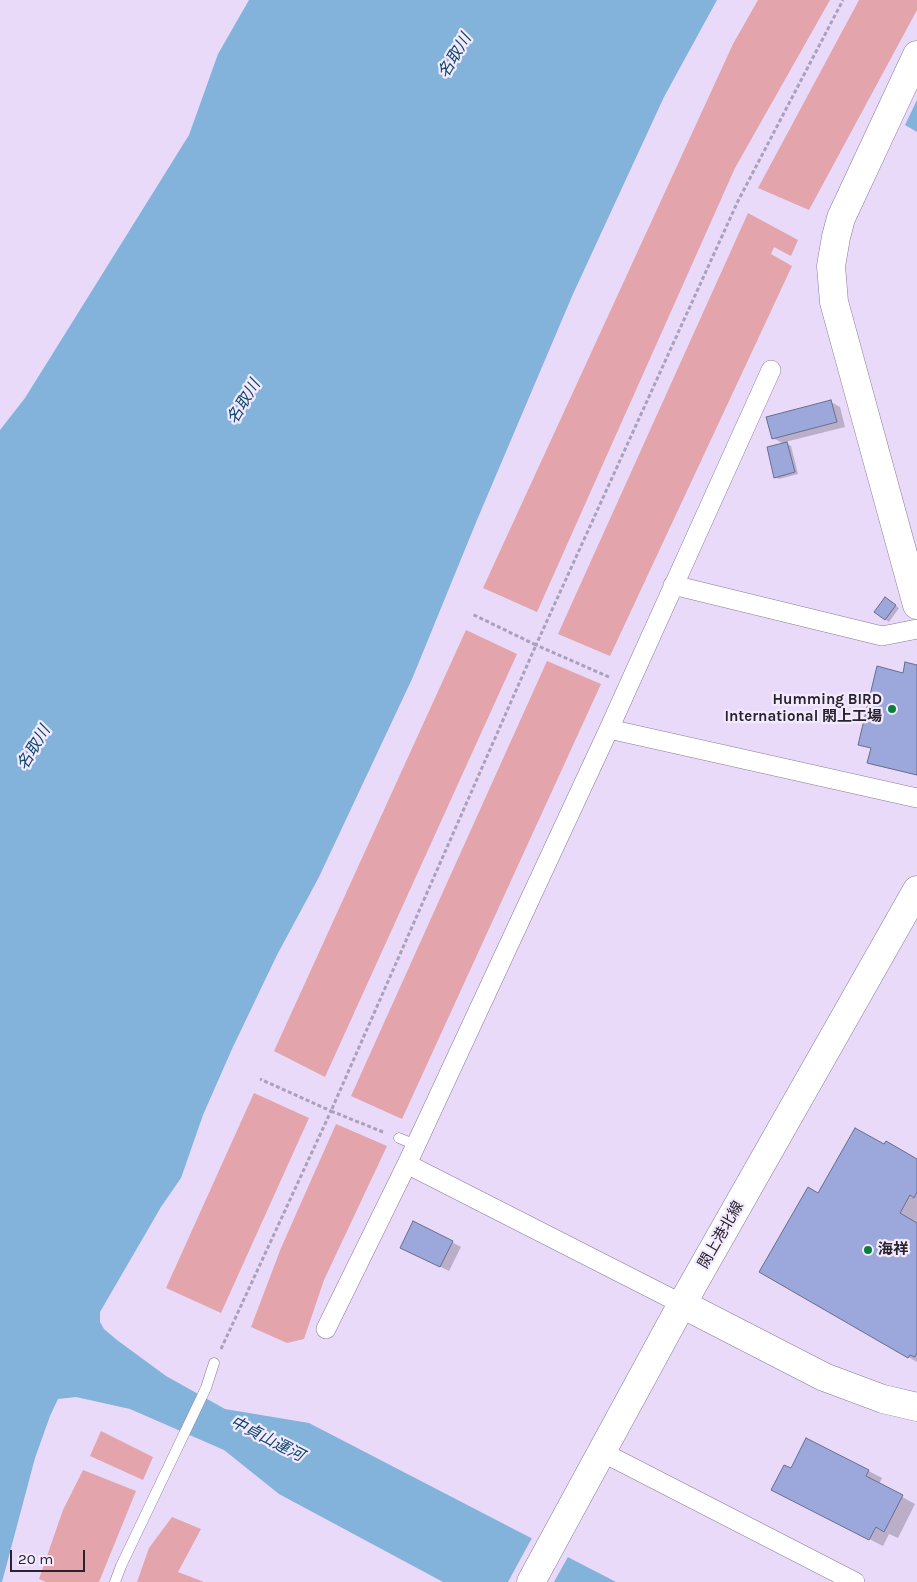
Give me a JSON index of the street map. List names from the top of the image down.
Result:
{
  "streets": {
    "street": ["閖上港北線"]
  },
  "water": ["名取川", "中貞山運河"],
  "places": ["Humming BIRD International 閖上工場", "海祥"],
  "scale_bar": "20 m"
}
